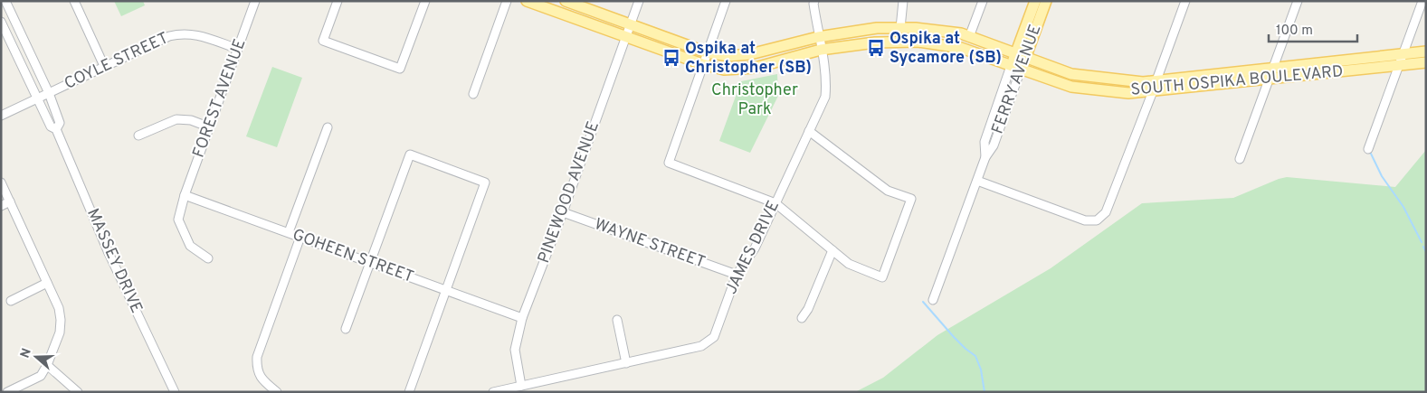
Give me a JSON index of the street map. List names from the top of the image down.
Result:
{
  "streets": {
    "main road": ["FERRY AVENUE", "SOUTH OSPIKA BOULEVARD"],
    "street": [
      "COYLE STREET",
      "FOREST AVENUE",
      "PINEWOOD AVENUE",
      "WAYNE STREET",
      "JAMES DRIVE",
      "GOHEEN STREET",
      "MASSEY DRIVE"
    ]
  },
  "crossings": [
    ["COYLE STREET", "FOREST AVENUE"],
    ["COYLE STREET", "MASSEY DRIVE"],
    ["FERRY AVENUE", "SOUTH OSPIKA BOULEVARD"],
    ["SOUTH OSPIKA BOULEVARD", "PINEWOOD AVENUE"],
    ["SOUTH OSPIKA BOULEVARD", "JAMES DRIVE"],
    ["FOREST AVENUE", "GOHEEN STREET"],
    ["PINEWOOD AVENUE", "WAYNE STREET"],
    ["PINEWOOD AVENUE", "JAMES DRIVE"],
    ["PINEWOOD AVENUE", "GOHEEN STREET"],
    ["WAYNE STREET", "JAMES DRIVE"]
  ],
  "parks": ["Christopher Park"],
  "places": {
    "bus stop": ["Ospika at Sycamore (SB)", "Ospika at Christopher (SB)"]
  },
  "scale_bar": "100 m",
  "north": "left"
}
